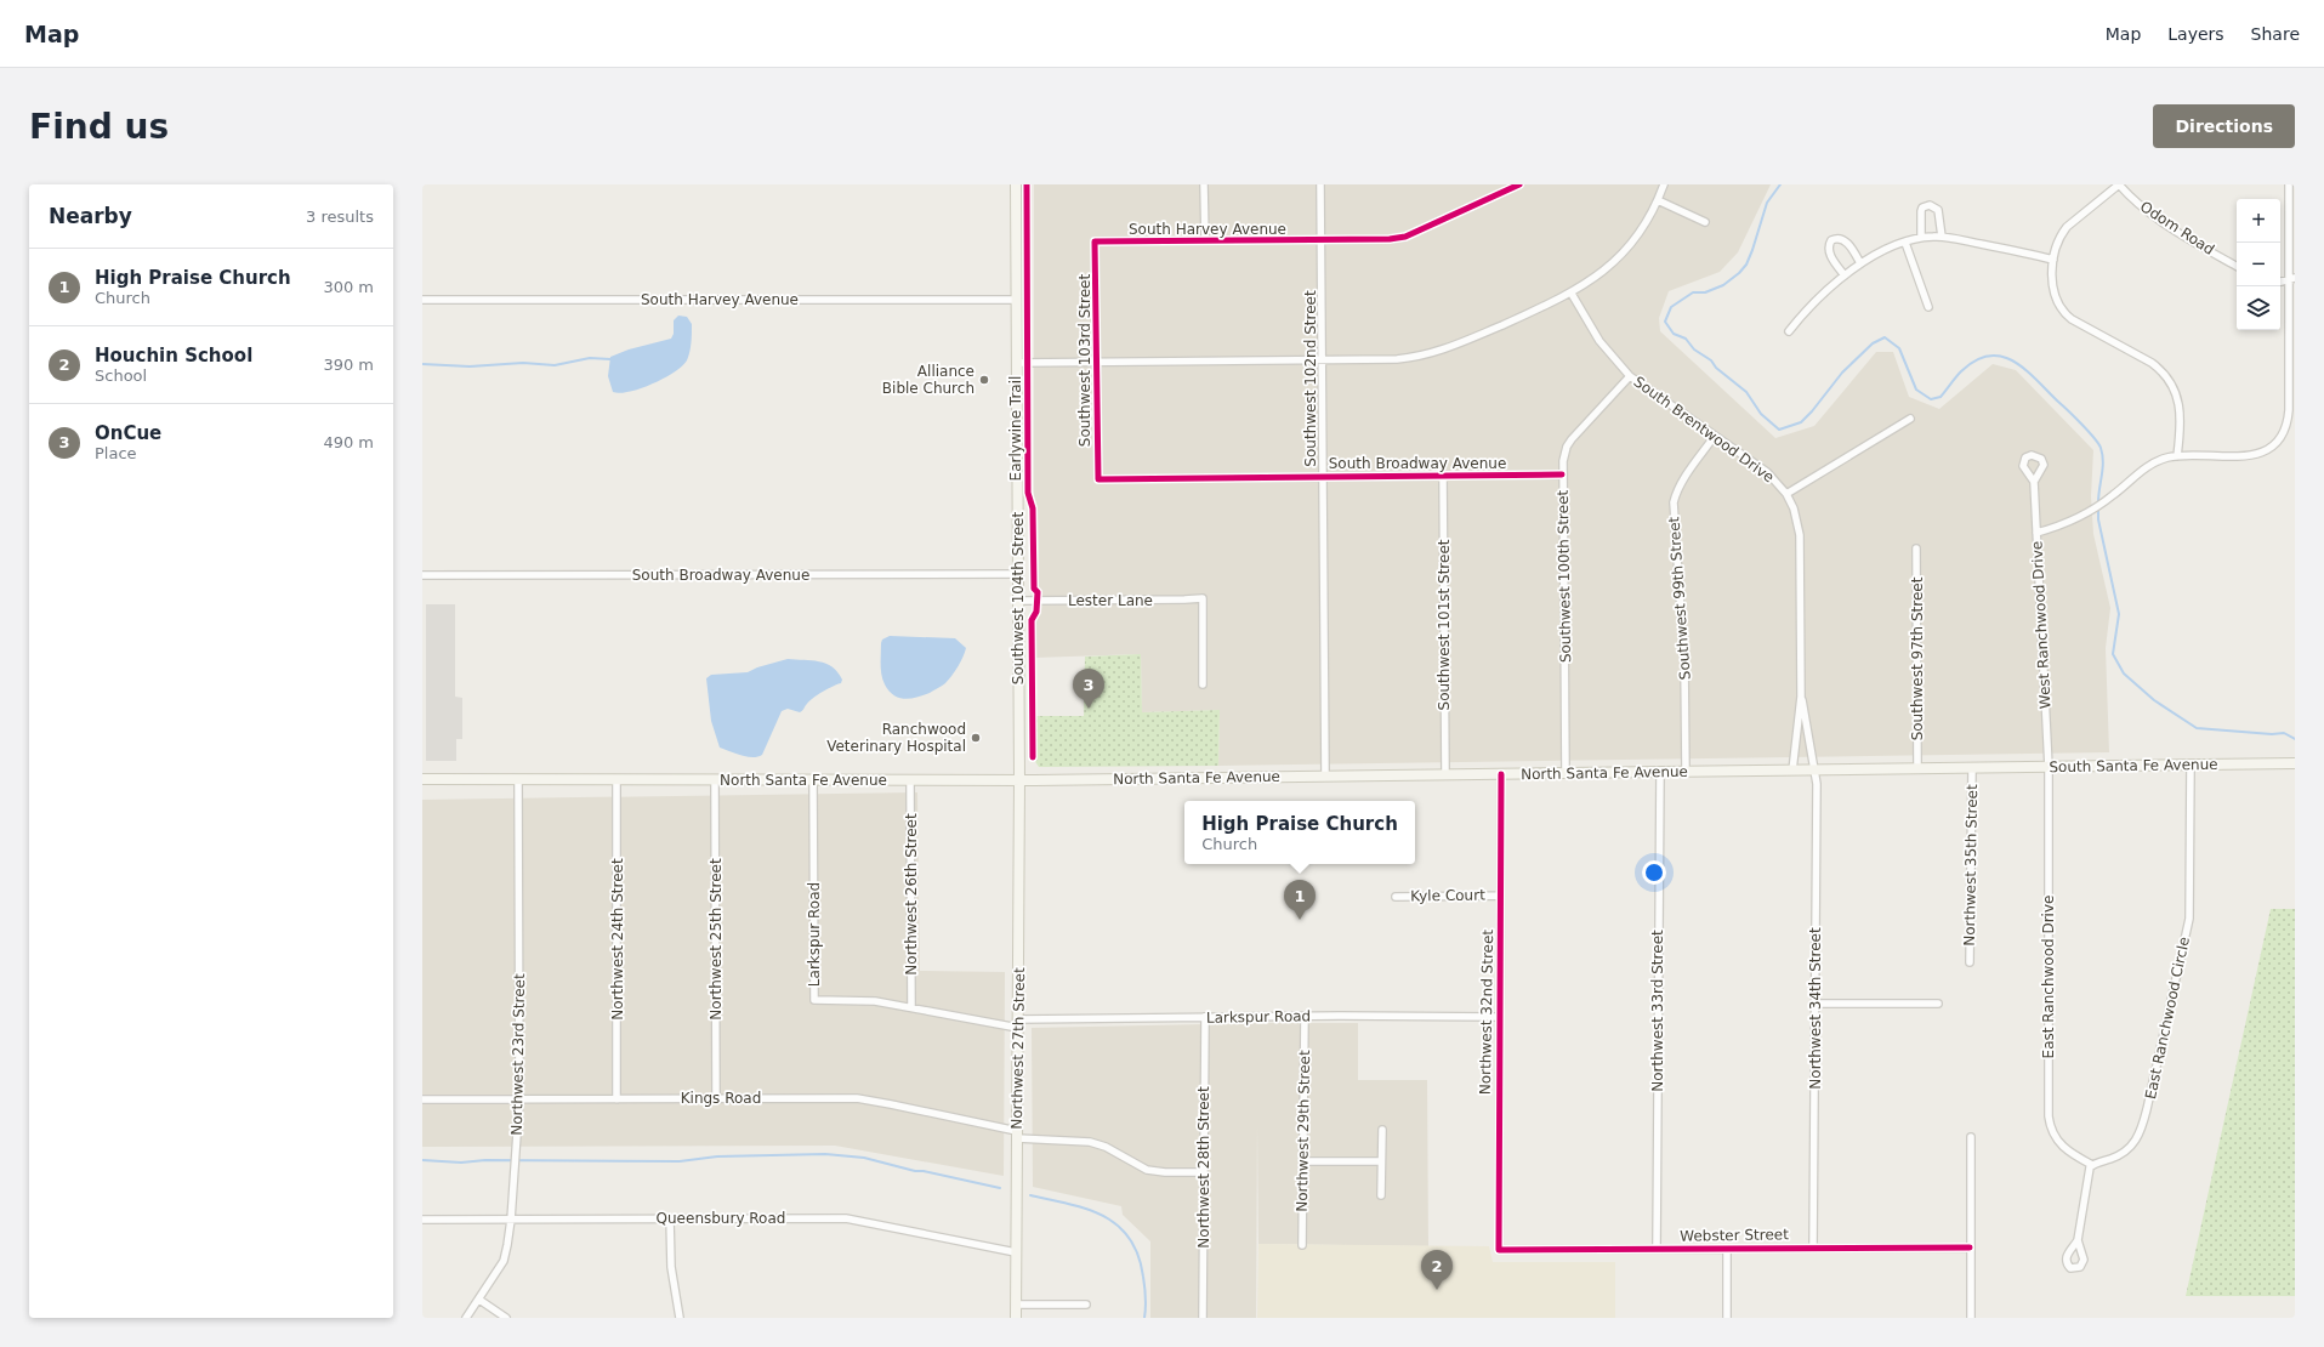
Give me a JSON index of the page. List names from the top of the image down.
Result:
{
  "streets": {
    "main road": [
      "Southwest 104th Street",
      "South Santa Fe Avenue",
      "North Santa Fe Avenue",
      "Northwest 27th Street"
    ],
    "street": [
      "Odom Road",
      "South Harvey Avenue",
      "Southwest 103rd Street",
      "Southwest 102nd Street",
      "South Brentwood Drive",
      "South Broadway Avenue",
      "Southwest 100th Street",
      "Southwest 99th Street",
      "Lester Lane",
      "Southwest 101st Street",
      "West Ranchwood Drive",
      "Southwest 97th Street",
      "Northwest 35th Street",
      "Northwest 26th Street",
      "Kyle Court",
      "Larkspur Road",
      "Northwest 24th Street",
      "Northwest 25th Street",
      "East Ranchwood Drive",
      "Northwest 34th Street",
      "Northwest 33rd Street",
      "Northwest 32nd Street",
      "East Ranchwood Circle",
      "Northwest 23rd Street",
      "Kings Road",
      "Northwest 29th Street",
      "Northwest 28th Street",
      "Queensbury Road",
      "Webster Street"
    ],
    "cycle path": ["Earlywine Trail"]
  },
  "crossings": [
    ["South Harvey Avenue", "Southwest 103rd Street"],
    ["South Harvey Avenue", "Southwest 102nd Street"],
    ["South Harvey Avenue", "Southwest 104th Street"],
    ["Southwest 103rd Street", "South Broadway Avenue"],
    ["Southwest 102nd Street", "South Broadway Avenue"],
    ["Southwest 102nd Street", "North Santa Fe Avenue"],
    ["South Brentwood Drive", "Southwest 100th Street"],
    ["South Brentwood Drive", "Southwest 99th Street"],
    ["South Brentwood Drive", "Northwest 34th Street"],
    ["South Broadway Avenue", "Southwest 100th Street"],
    ["South Broadway Avenue", "Southwest 104th Street"],
    ["South Broadway Avenue", "Southwest 101st Street"],
    ["Southwest 100th Street", "North Santa Fe Avenue"],
    ["Southwest 104th Street", "Lester Lane"],
    ["Southwest 104th Street", "North Santa Fe Avenue"],
    ["Southwest 104th Street", "Northwest 27th Street"],
    ["Southwest 99th Street", "North Santa Fe Avenue"],
    ["Southwest 101st Street", "North Santa Fe Avenue"],
    ["West Ranchwood Drive", "South Santa Fe Avenue"],
    ["West Ranchwood Drive", "East Ranchwood Drive"],
    ["Southwest 97th Street", "North Santa Fe Avenue"],
    ["South Santa Fe Avenue", "North Santa Fe Avenue"],
    ["South Santa Fe Avenue", "Northwest 35th Street"],
    ["South Santa Fe Avenue", "East Ranchwood Drive"],
    ["South Santa Fe Avenue", "East Ranchwood Circle"],
    ["North Santa Fe Avenue", "Northwest 35th Street"],
    ["North Santa Fe Avenue", "Northwest 26th Street"],
    ["North Santa Fe Avenue", "Larkspur Road"],
    ["North Santa Fe Avenue", "Northwest 24th Street"],
    ["North Santa Fe Avenue", "Northwest 25th Street"],
    ["North Santa Fe Avenue", "Northwest 34th Street"],
    ["North Santa Fe Avenue", "Northwest 33rd Street"],
    ["North Santa Fe Avenue", "Northwest 32nd Street"],
    ["North Santa Fe Avenue", "Northwest 27th Street"],
    ["North Santa Fe Avenue", "Northwest 23rd Street"],
    ["Northwest 26th Street", "Larkspur Road"],
    ["Kyle Court", "Northwest 32nd Street"],
    ["Larkspur Road", "Northwest 32nd Street"],
    ["Larkspur Road", "Northwest 27th Street"],
    ["Larkspur Road", "Northwest 29th Street"],
    ["Larkspur Road", "Northwest 28th Street"],
    ["Northwest 24th Street", "Kings Road"],
    ["Northwest 25th Street", "Kings Road"],
    ["East Ranchwood Drive", "East Ranchwood Circle"],
    ["Northwest 34th Street", "Webster Street"],
    ["Northwest 33rd Street", "Webster Street"],
    ["Northwest 32nd Street", "Webster Street"],
    ["Northwest 27th Street", "Kings Road"],
    ["Northwest 27th Street", "Queensbury Road"],
    ["Northwest 23rd Street", "Kings Road"],
    ["Northwest 23rd Street", "Queensbury Road"],
    ["Kings Road", "Northwest 28th Street"]
  ],
  "places": ["Alliance Bible Church", "Ranchwood Veterinary Hospital"],
  "page": {
    "header": "Map",
    "nav": ["Map", "Layers", "Share"],
    "buttons": "Directions",
    "title": "Find us",
    "heading": ["Nearby", "3 results"],
    "map_buttons": ["+", "−"],
    "list": [
      {
        "mark": "1",
        "name": "High Praise Church",
        "note": "Church",
        "value": "300 m"
      },
      {
        "mark": "2",
        "name": "Houchin School",
        "note": "School",
        "value": "390 m"
      },
      {
        "mark": "3",
        "name": "OnCue",
        "note": "Place",
        "value": "490 m"
      }
    ],
    "pins": ["3", "1", "2"],
    "popup": ["High Praise Church", "Church"]
  }
}
